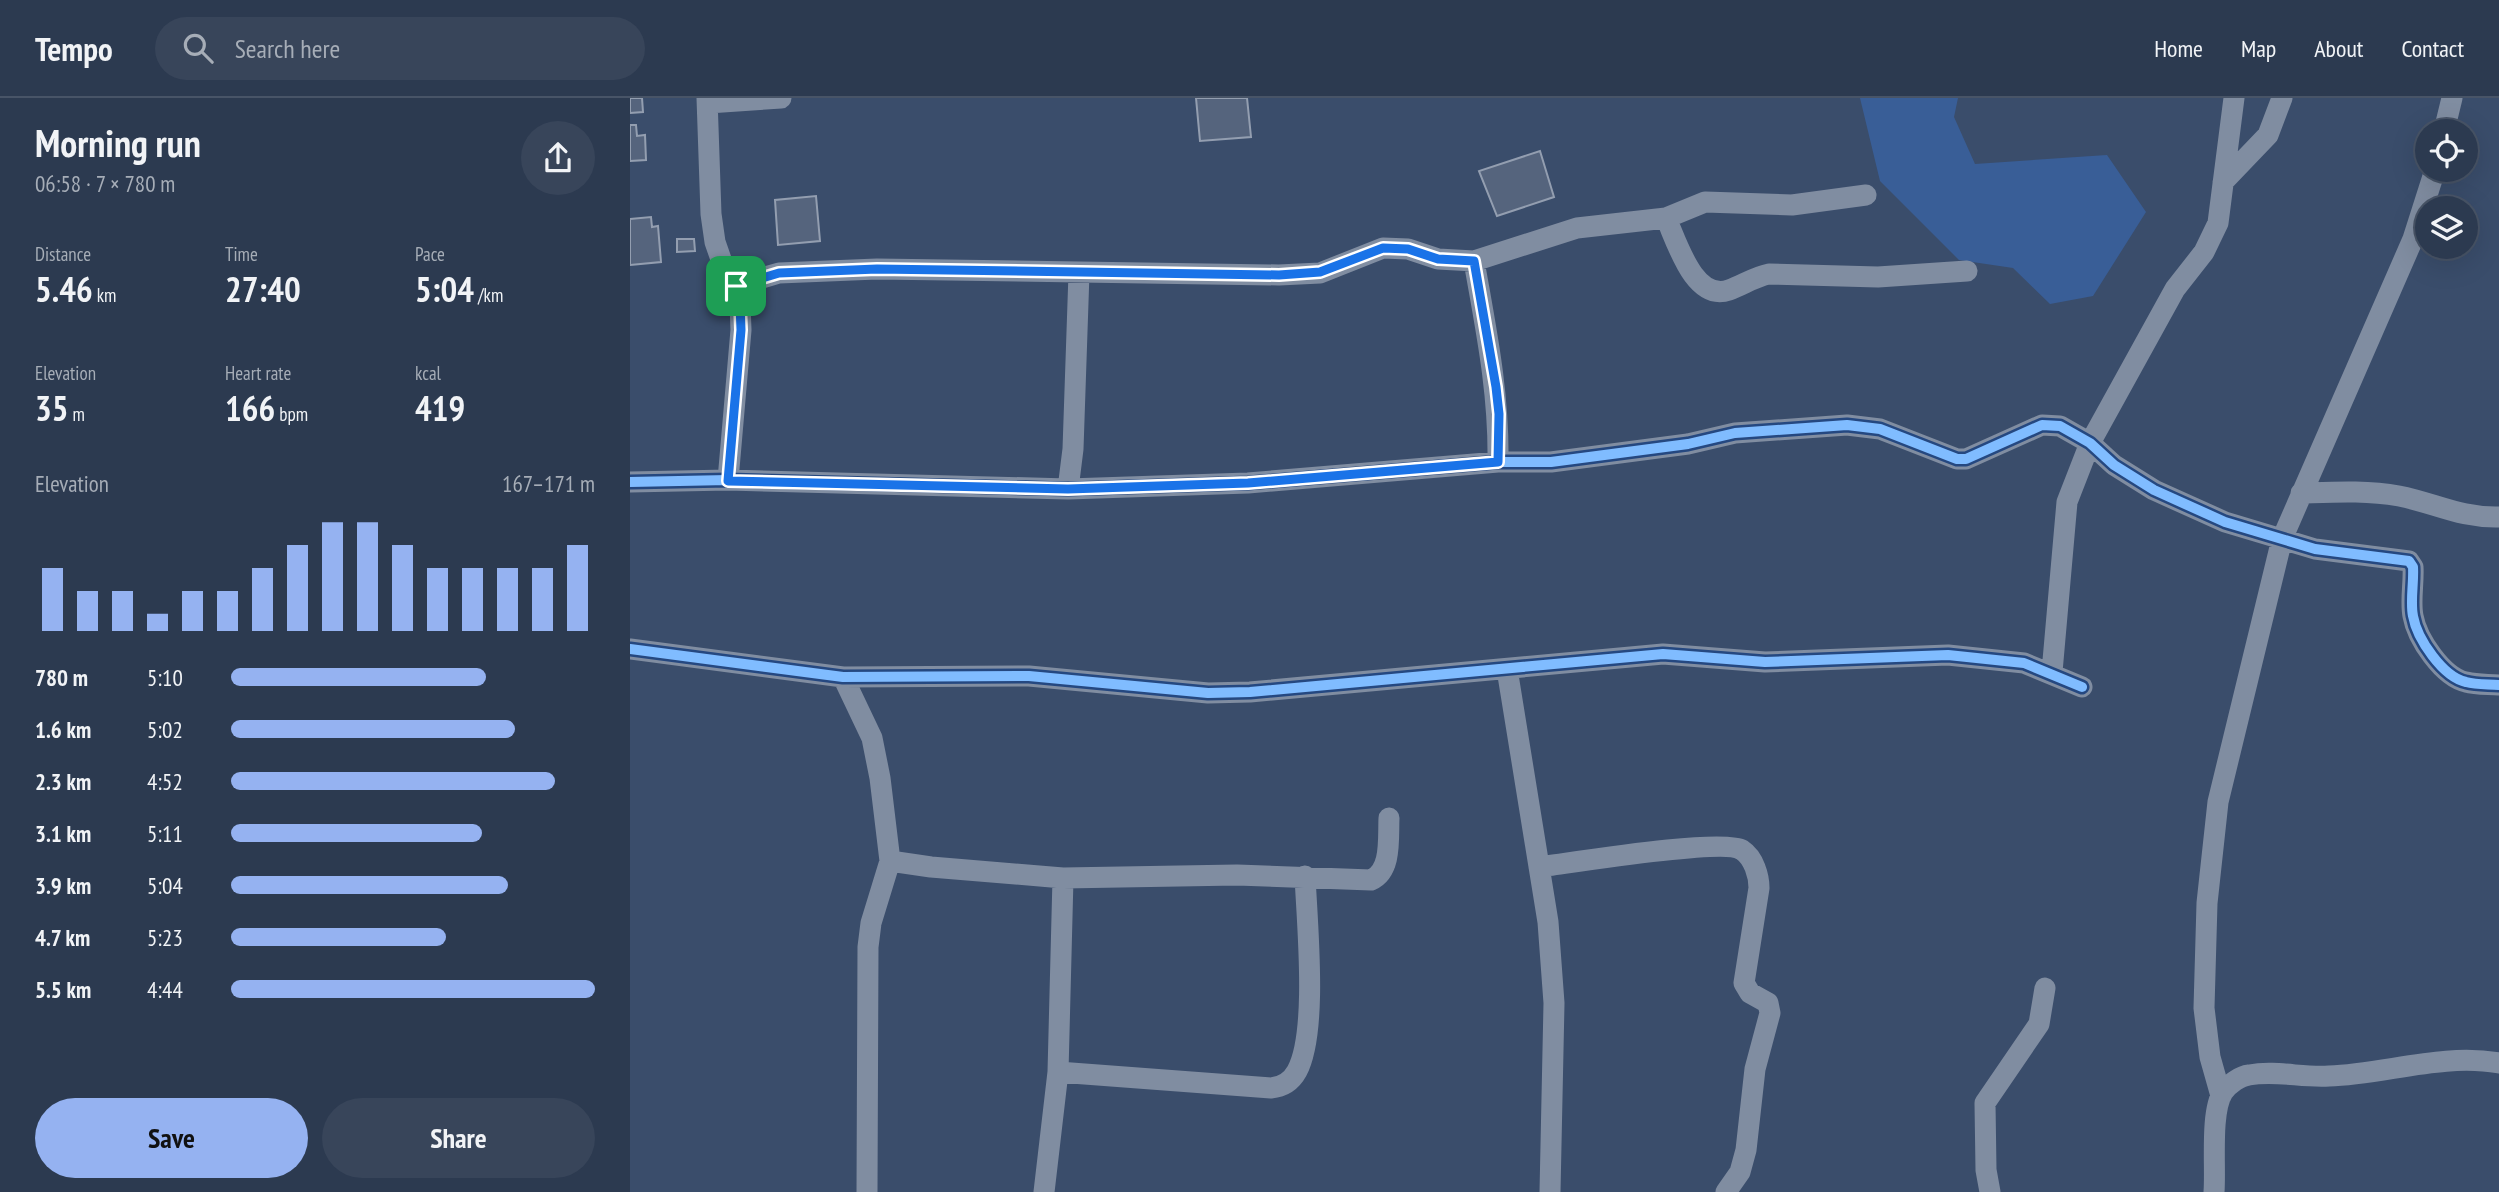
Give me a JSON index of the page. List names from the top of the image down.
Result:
{
  "page": {
    "header": "Tempo",
    "search": "Search here",
    "nav": [
      "Home",
      "Map",
      "About",
      "Contact"
    ],
    "heading": ["Morning run", "06:58 · 7 × 780 m"],
    "stats": [
      ["Distance", "5.46 km"],
      ["Time", "27:40"],
      ["Pace", "5:04 /km"],
      ["Elevation", "35 m"],
      ["Heart rate", "166 bpm"],
      ["kcal", "419"]
    ],
    "chart": ["Elevation", "167–171 m"],
    "list": [
      {
        "name": "780 m",
        "note": "5:10"
      },
      {
        "name": "1.6 km",
        "note": "5:02"
      },
      {
        "name": "2.3 km",
        "note": "4:52"
      },
      {
        "name": "3.1 km",
        "note": "5:11"
      },
      {
        "name": "3.9 km",
        "note": "5:04"
      },
      {
        "name": "4.7 km",
        "note": "5:23"
      },
      {
        "name": "5.5 km",
        "note": "4:44"
      }
    ],
    "buttons": ["Save", "Share"]
  }
}
